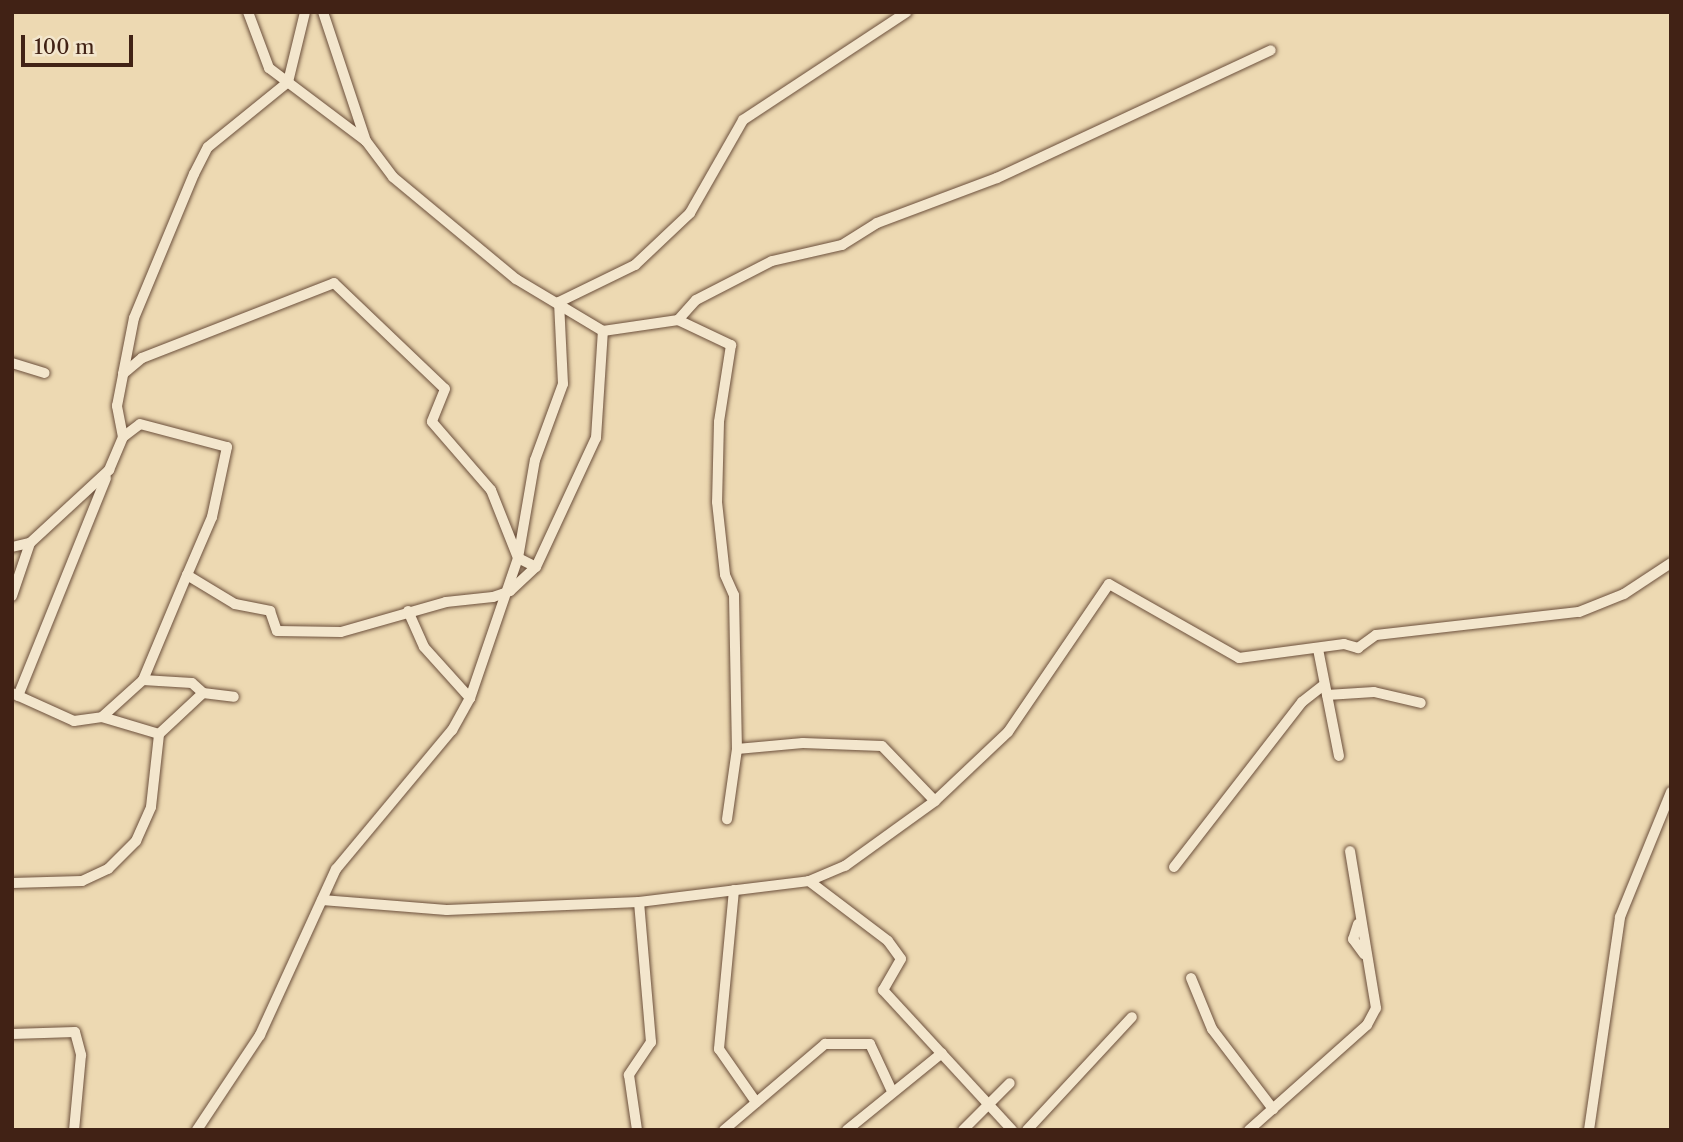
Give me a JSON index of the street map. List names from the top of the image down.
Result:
{
  "scale_bar": "100 m"
}
